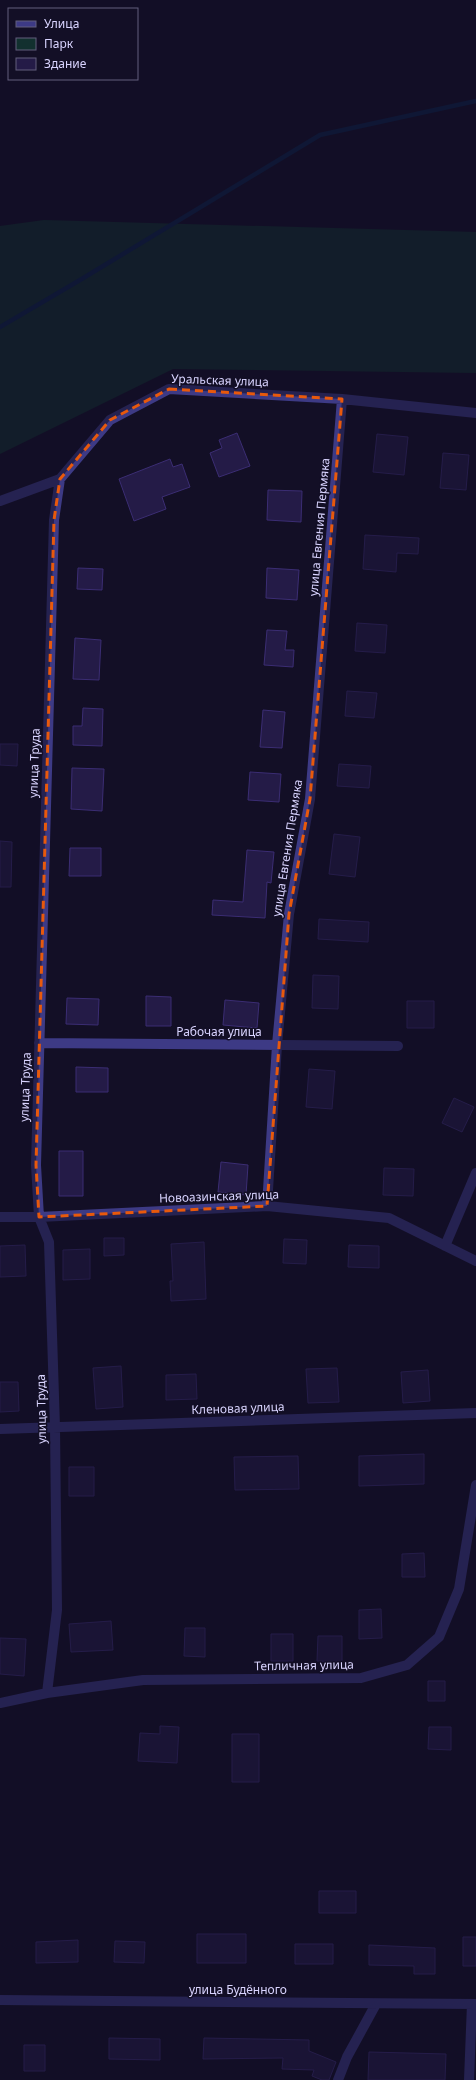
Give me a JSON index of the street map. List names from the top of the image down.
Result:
{
  "streets": {
    "street": [
      "Уральская улица",
      "улица Евгения Пермяка",
      "улица Труда",
      "Рабочая улица",
      "Новоазинская улица",
      "Кленовая улица",
      "Тепличная улица",
      "улица Будённого"
    ]
  },
  "crossings": [
    ["Уральская улица", "улица Евгения Пермяка"],
    ["Уральская улица", "улица Труда"],
    ["улица Евгения Пермяка", "Рабочая улица"],
    ["улица Евгения Пермяка", "Новоазинская улица"],
    ["улица Труда", "Рабочая улица"],
    ["улица Труда", "Новоазинская улица"],
    ["улица Труда", "Кленовая улица"],
    ["улица Труда", "Тепличная улица"]
  ],
  "legend": ["Улица", "Парк", "Здание"]
}
